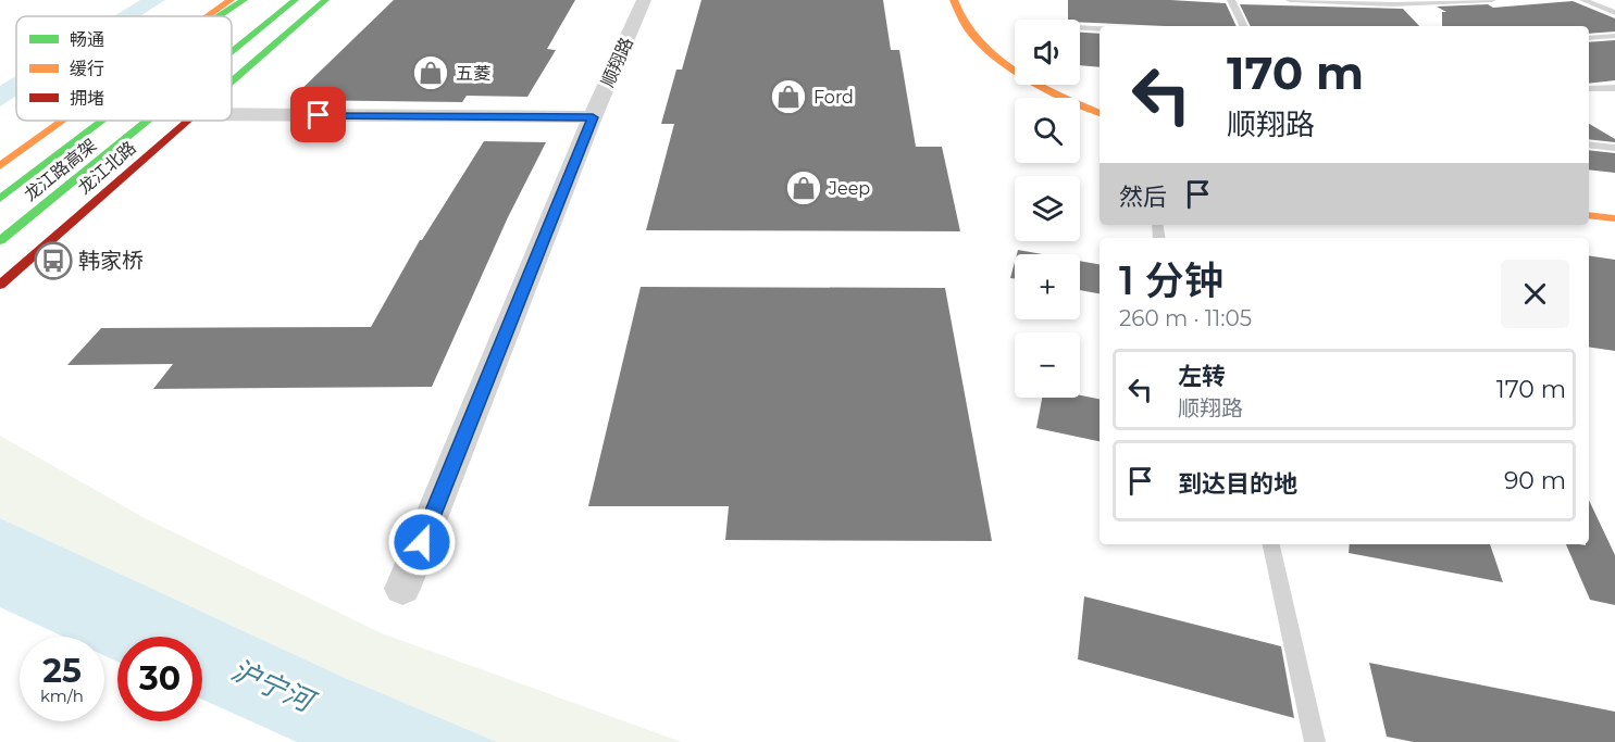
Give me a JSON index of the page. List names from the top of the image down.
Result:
{
  "streets": {
    "main road": ["龙江北路", "龙江路高架"],
    "street": ["顺翔路"]
  },
  "water": ["沪宁河"],
  "places": {
    "shop": ["五菱", "Ford", "Jeep"],
    "bus stop": ["韩家桥"]
  },
  "legend": ["畅通", "缓行", "拥堵"],
  "page": {
    "map_buttons": ["+", "−"],
    "turn": ["170 m", "顺翔路"],
    "then": "然后",
    "heading": ["1 分钟", "260 m · 11:05"],
    "list": [
      {
        "name": "左转",
        "note": "顺翔路",
        "value": "170 m"
      },
      {
        "name": "到达目的地",
        "value": "90 m"
      }
    ],
    "speed": "25 km/h",
    "limit": "30"
  }
}
